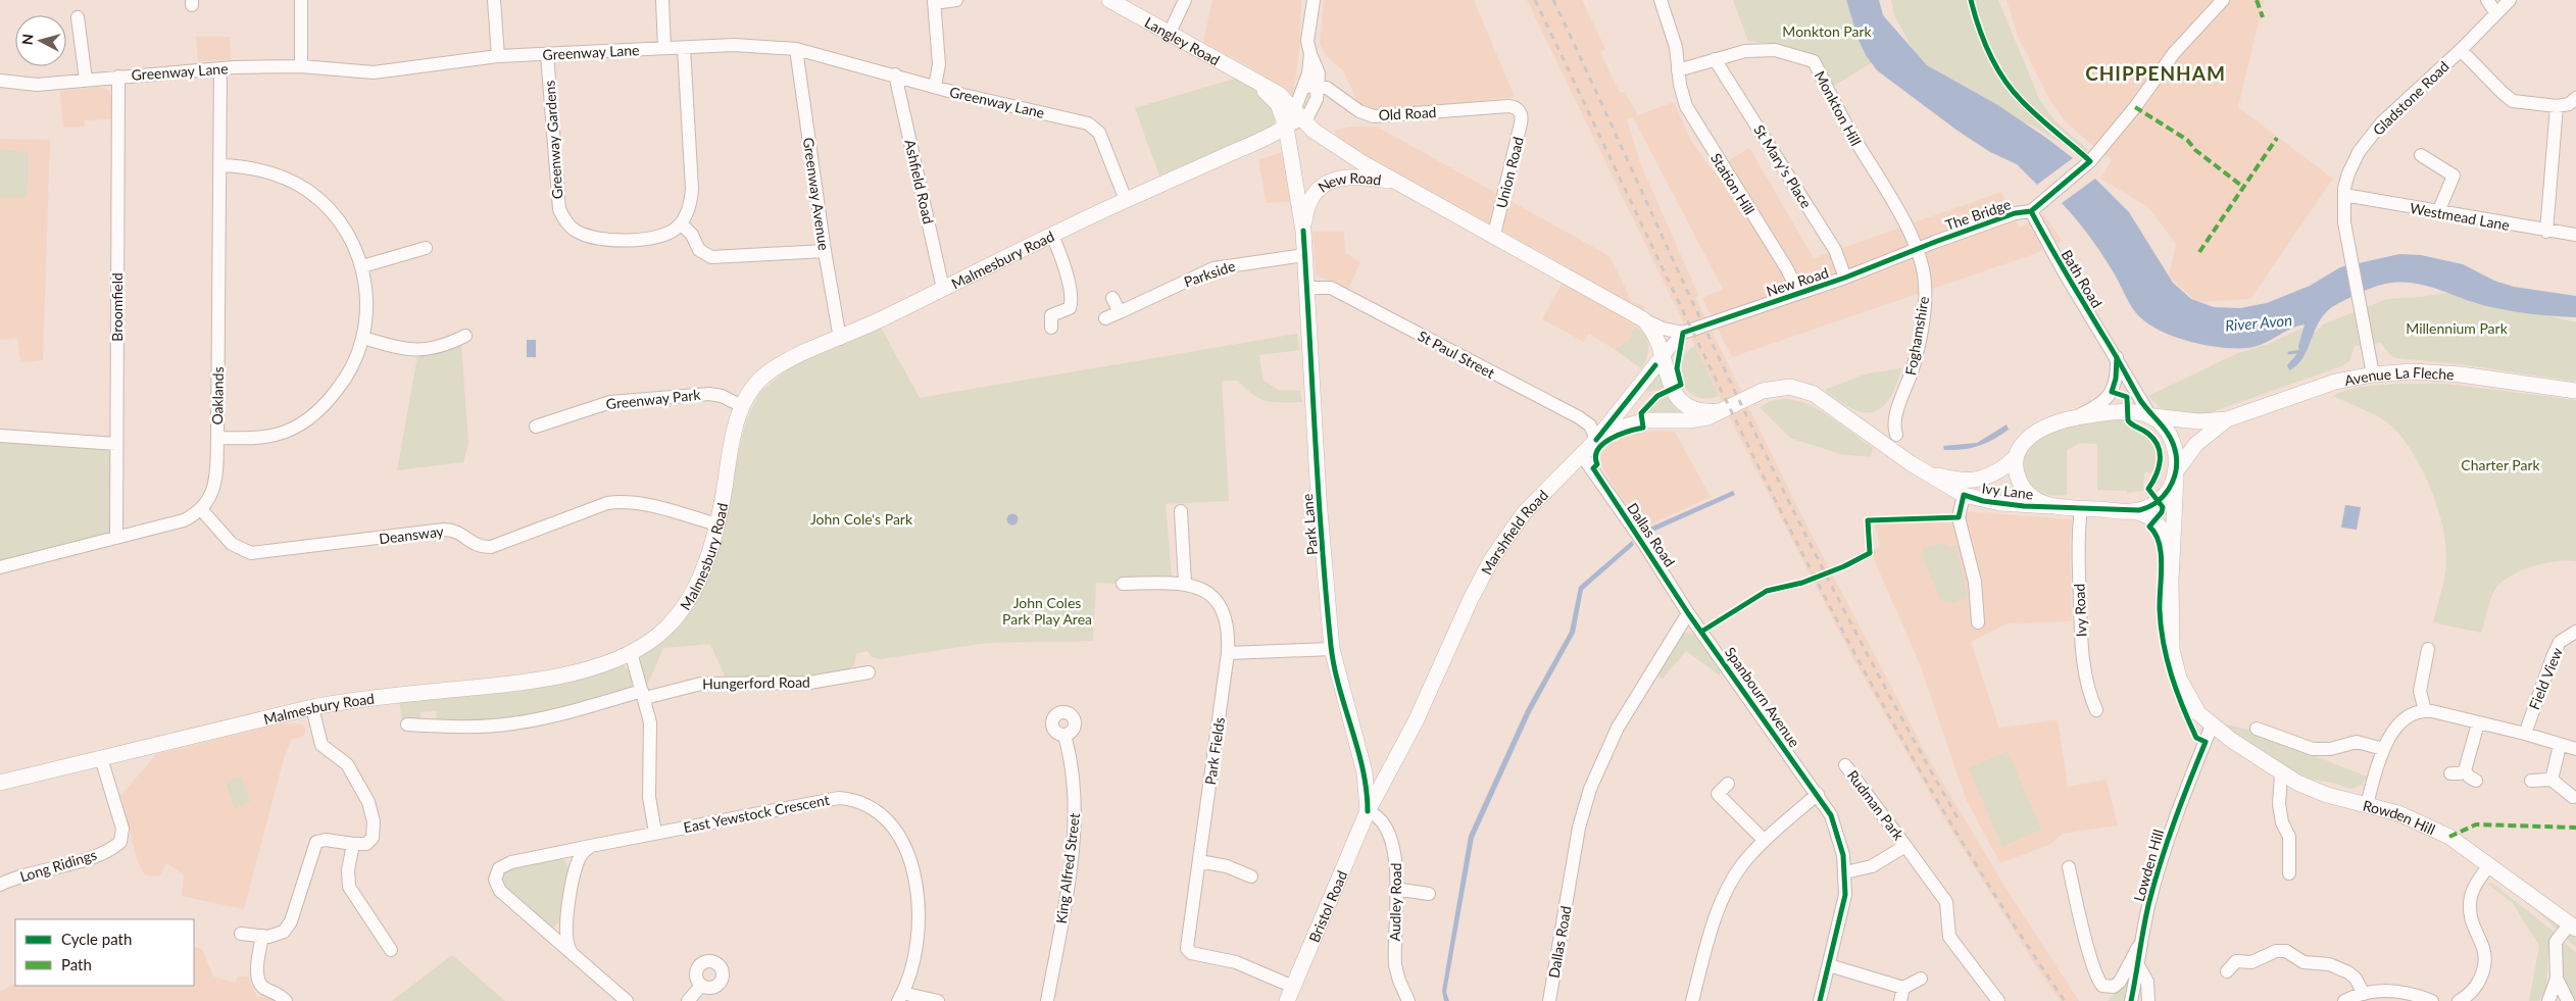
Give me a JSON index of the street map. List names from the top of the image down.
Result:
{
  "streets": {
    "main road": [
      "Langley Road",
      "New Road",
      "Malmesbury Road",
      "Avenue La Fleche",
      "Ivy Lane",
      "Park Lane",
      "Marshfield Road",
      "Rowden Hill",
      "Bristol Road"
    ],
    "street": [
      "Greenway Lane",
      "Gladstone Road",
      "Monkton Hill",
      "Old Road",
      "Greenway Gardens",
      "St Mary's Place",
      "Union Road",
      "Ashfield Road",
      "Station Hill",
      "Greenway Avenue",
      "The Bridge",
      "Westmead Lane",
      "Parkside",
      "Bath Road",
      "Broomfield",
      "Foghamshire",
      "St Paul Street",
      "Oaklands",
      "Greenway Park",
      "Deansway",
      "Dallas Road",
      "Ivy Road",
      "Field View",
      "Hungerford Road",
      "Spanbourn Avenue",
      "Park Fields",
      "Rudman Park",
      "East Yewstock Crescent",
      "Long Ridings",
      "Lowden Hill",
      "King Alfred Street",
      "Audley Road"
    ]
  },
  "crossings": [
    ["Langley Road", "New Road"],
    ["Langley Road", "Malmesbury Road"],
    ["Langley Road", "Park Lane"],
    ["Greenway Lane", "Greenway Gardens"],
    ["Greenway Lane", "Ashfield Road"],
    ["Greenway Lane", "Greenway Avenue"],
    ["Greenway Lane", "Malmesbury Road"],
    ["Greenway Lane", "Broomfield"],
    ["Greenway Lane", "Oaklands"],
    ["Gladstone Road", "Westmead Lane"],
    ["Gladstone Road", "Avenue La Fleche"],
    ["Monkton Hill", "St Mary's Place"],
    ["Monkton Hill", "Station Hill"],
    ["Monkton Hill", "New Road"],
    ["Monkton Hill", "The Bridge"],
    ["Monkton Hill", "Foghamshire"],
    ["Old Road", "Union Road"],
    ["St Mary's Place", "New Road"],
    ["Union Road", "New Road"],
    ["Ashfield Road", "Malmesbury Road"],
    ["Station Hill", "New Road"],
    ["New Road", "The Bridge"],
    ["New Road", "Foghamshire"],
    ["New Road", "Ivy Lane"],
    ["New Road", "Park Lane"],
    ["New Road", "Marshfield Road"],
    ["Greenway Avenue", "Malmesbury Road"],
    ["The Bridge", "Bath Road"],
    ["The Bridge", "Foghamshire"],
    ["Malmesbury Road", "Greenway Park"],
    ["Malmesbury Road", "Park Lane"],
    ["Malmesbury Road", "Deansway"],
    ["Malmesbury Road", "Long Ridings"],
    ["Parkside", "Park Lane"],
    ["Bath Road", "Avenue La Fleche"],
    ["Bath Road", "Ivy Lane"],
    ["Bath Road", "Ivy Road"],
    ["St Paul Street", "Ivy Lane"],
    ["St Paul Street", "Park Lane"],
    ["St Paul Street", "Marshfield Road"],
    ["Avenue La Fleche", "Ivy Lane"],
    ["Avenue La Fleche", "Ivy Road"],
    ["Oaklands", "Deansway"],
    ["Ivy Lane", "Marshfield Road"],
    ["Ivy Lane", "Ivy Road"],
    ["Park Lane", "Marshfield Road"],
    ["Park Lane", "Audley Road"],
    ["Park Lane", "Bristol Road"],
    ["Marshfield Road", "Dallas Road"],
    ["Marshfield Road", "Audley Road"],
    ["Marshfield Road", "Bristol Road"],
    ["Dallas Road", "Spanbourn Avenue"],
    ["Spanbourn Avenue", "Rudman Park"],
    ["Park Fields", "Bristol Road"],
    ["Rowden Hill", "Lowden Hill"],
    ["Audley Road", "Bristol Road"]
  ],
  "districts": ["CHIPPENHAM"],
  "water": ["River Avon"],
  "parks": [
    "Monkton Park",
    "Millennium Park",
    "Charter Park",
    "John Cole's Park",
    "John Coles Park Play Area"
  ],
  "legend": ["Cycle path", "Path"],
  "north": "left"
}
